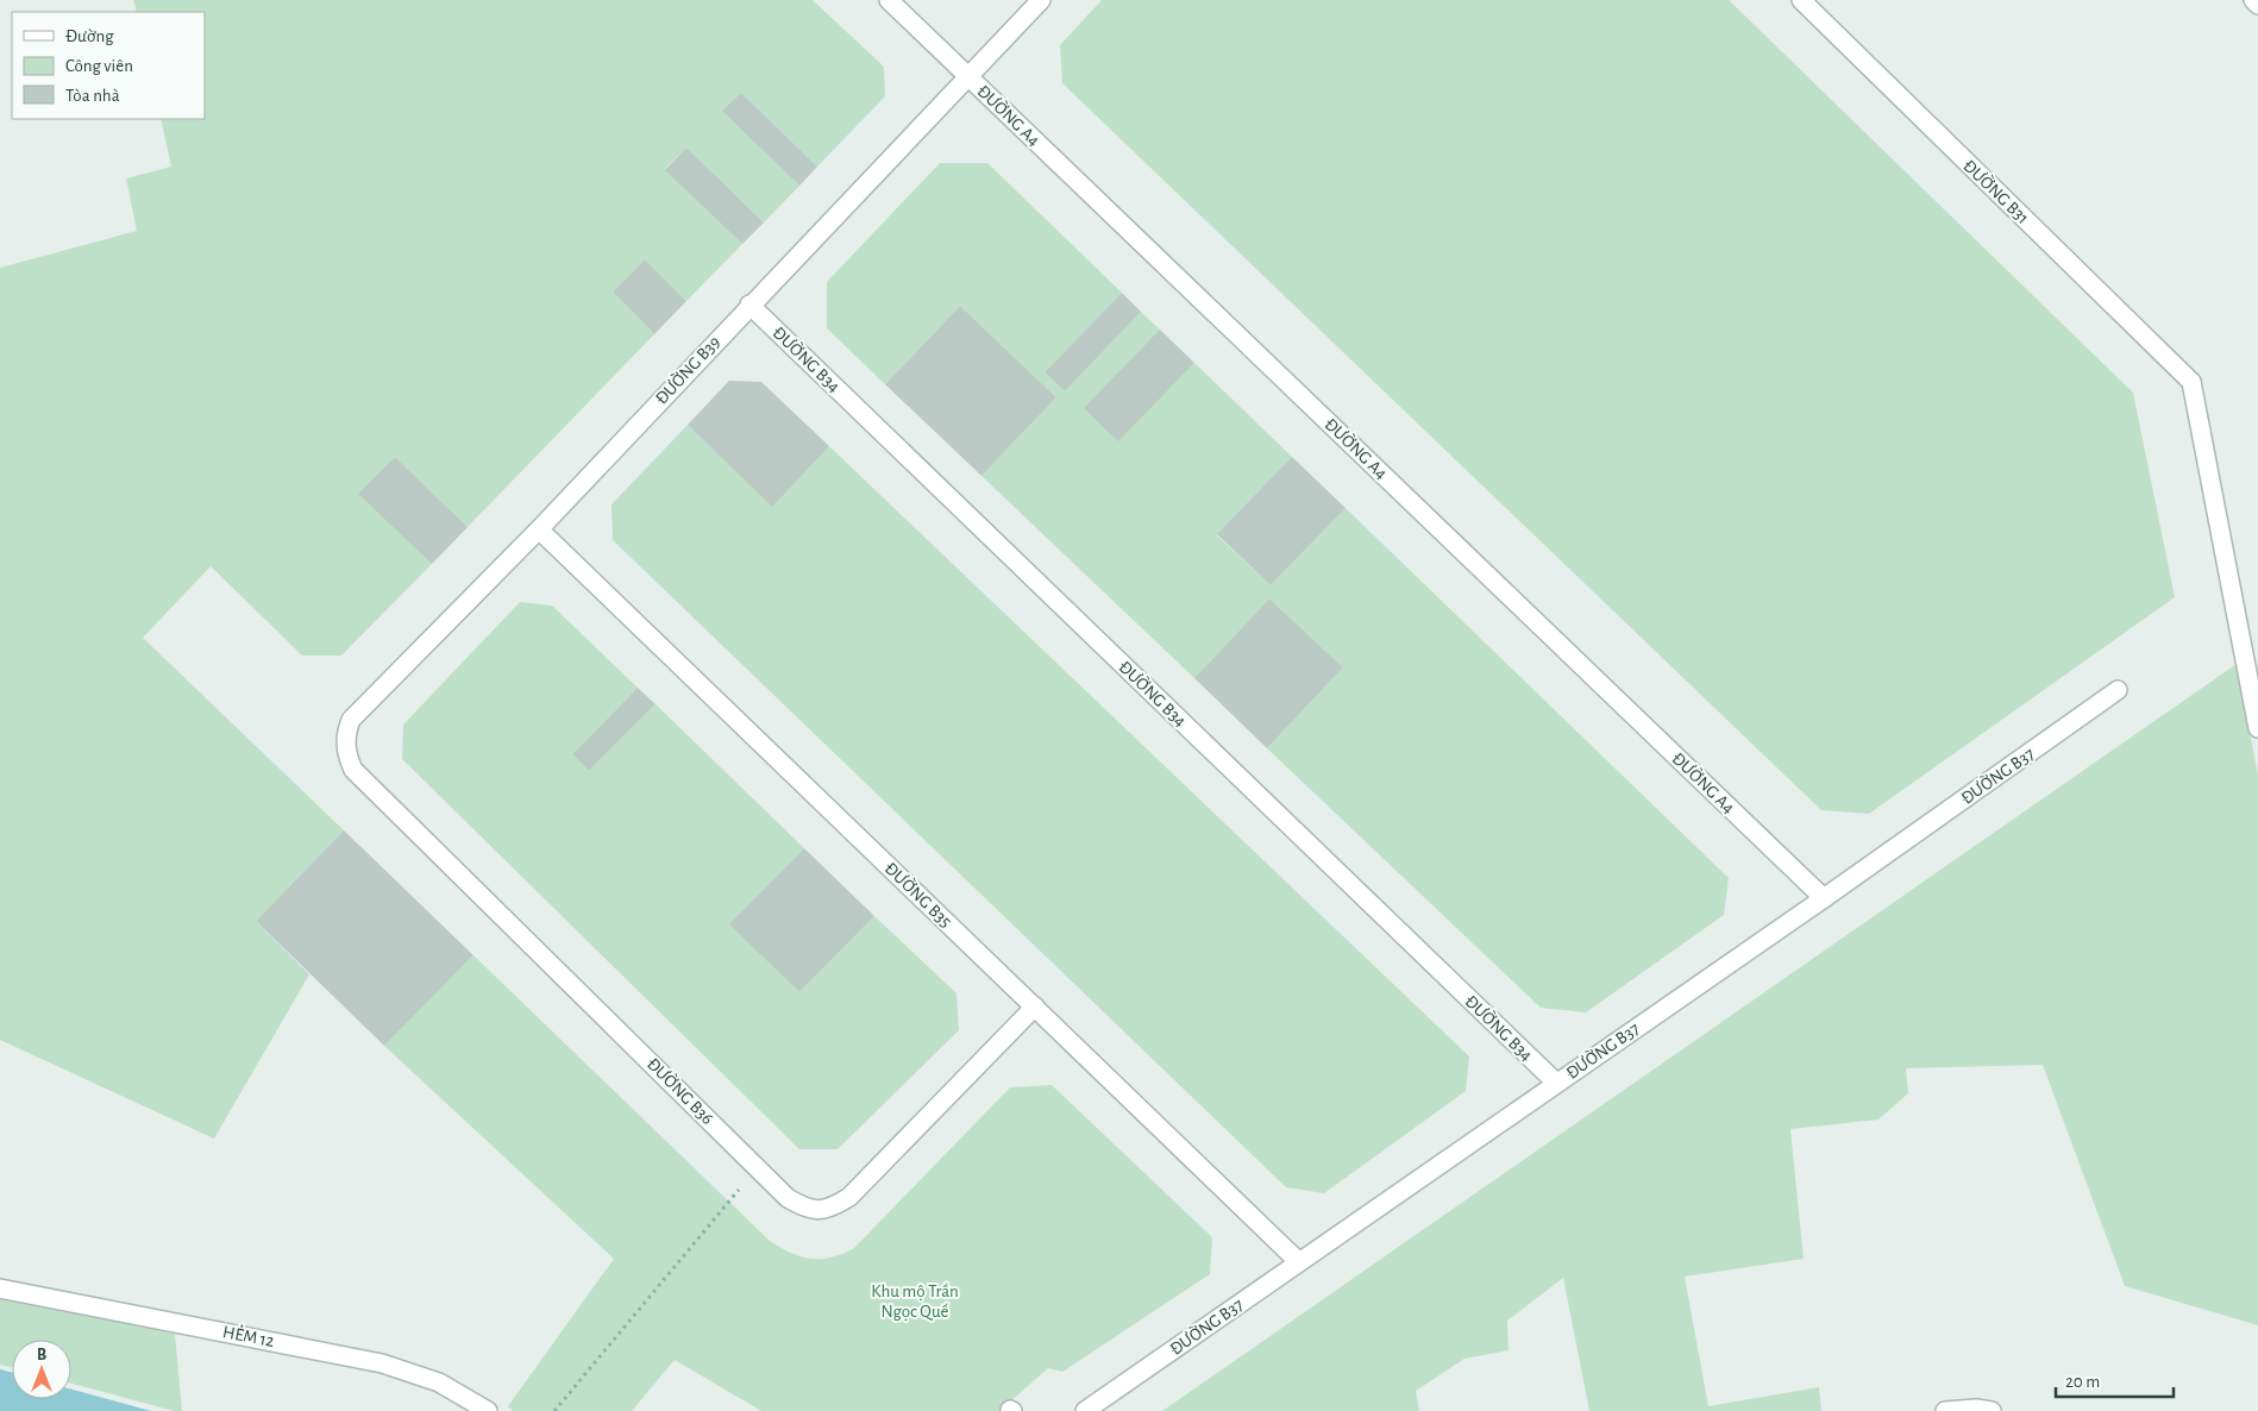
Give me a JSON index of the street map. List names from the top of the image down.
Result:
{
  "streets": {
    "street": [
      "ĐƯỜNG A4",
      "ĐƯỜNG B31",
      "ĐƯỜNG B34",
      "ĐƯỜNG B39",
      "ĐƯỜNG B37",
      "ĐƯỜNG B35",
      "ĐƯỜNG B36",
      "HẺM 12"
    ]
  },
  "crossings": [
    ["ĐƯỜNG A4", "ĐƯỜNG B39"],
    ["ĐƯỜNG A4", "ĐƯỜNG B37"],
    ["ĐƯỜNG B34", "ĐƯỜNG B39"],
    ["ĐƯỜNG B34", "ĐƯỜNG B37"],
    ["ĐƯỜNG B39", "ĐƯỜNG B35"],
    ["ĐƯỜNG B39", "ĐƯỜNG B36"],
    ["ĐƯỜNG B37", "ĐƯỜNG B35"],
    ["ĐƯỜNG B35", "ĐƯỜNG B36"]
  ],
  "parks": ["Khu mộ Trần Ngọc Quế"],
  "legend": ["Đường", "Công viên", "Tòa nhà"],
  "scale_bar": "20 m",
  "north": "top"
}
